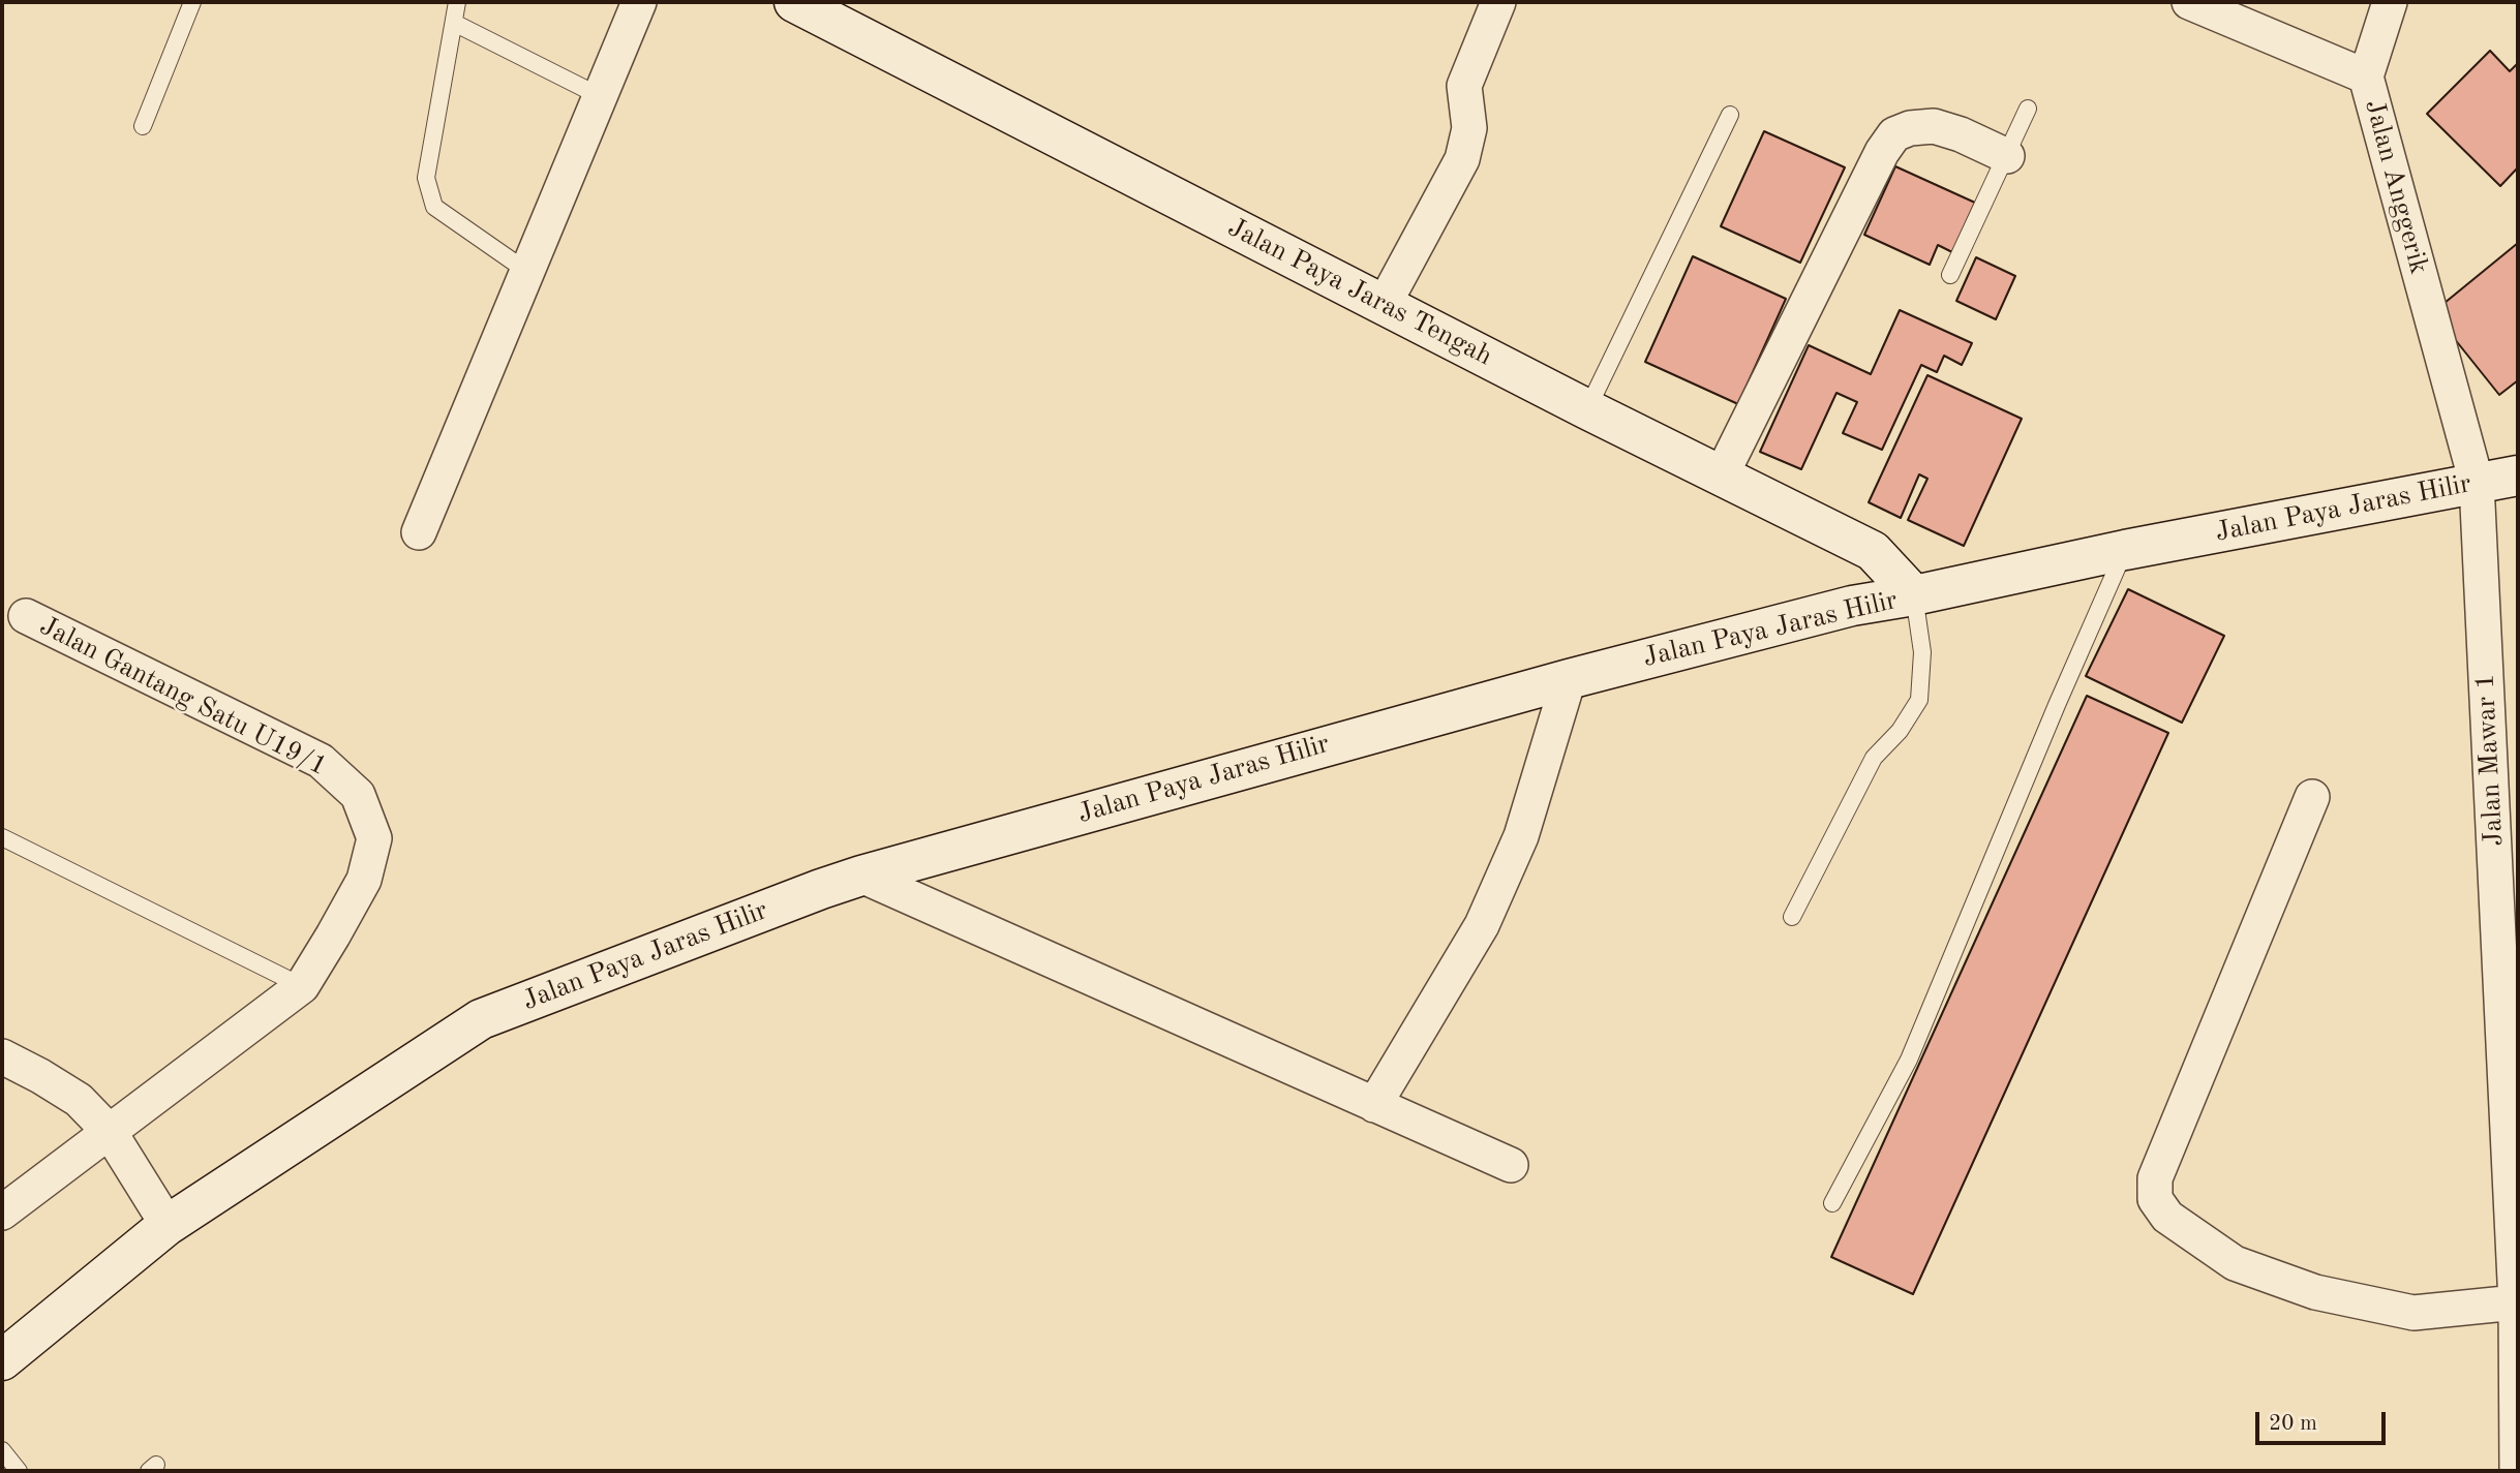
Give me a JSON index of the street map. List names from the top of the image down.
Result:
{
  "streets": {
    "street": [
      "Jalan Anggerik",
      "Jalan Paya Jaras Tengah",
      "Jalan Paya Jaras Hilir",
      "Jalan Gantang Satu U19/1",
      "Jalan Mawar 1"
    ]
  },
  "crossings": [
    ["Jalan Anggerik", "Jalan Paya Jaras Hilir"],
    ["Jalan Anggerik", "Jalan Mawar 1"],
    ["Jalan Paya Jaras Tengah", "Jalan Paya Jaras Hilir"],
    ["Jalan Paya Jaras Hilir", "Jalan Mawar 1"]
  ],
  "scale_bar": "20 m"
}
